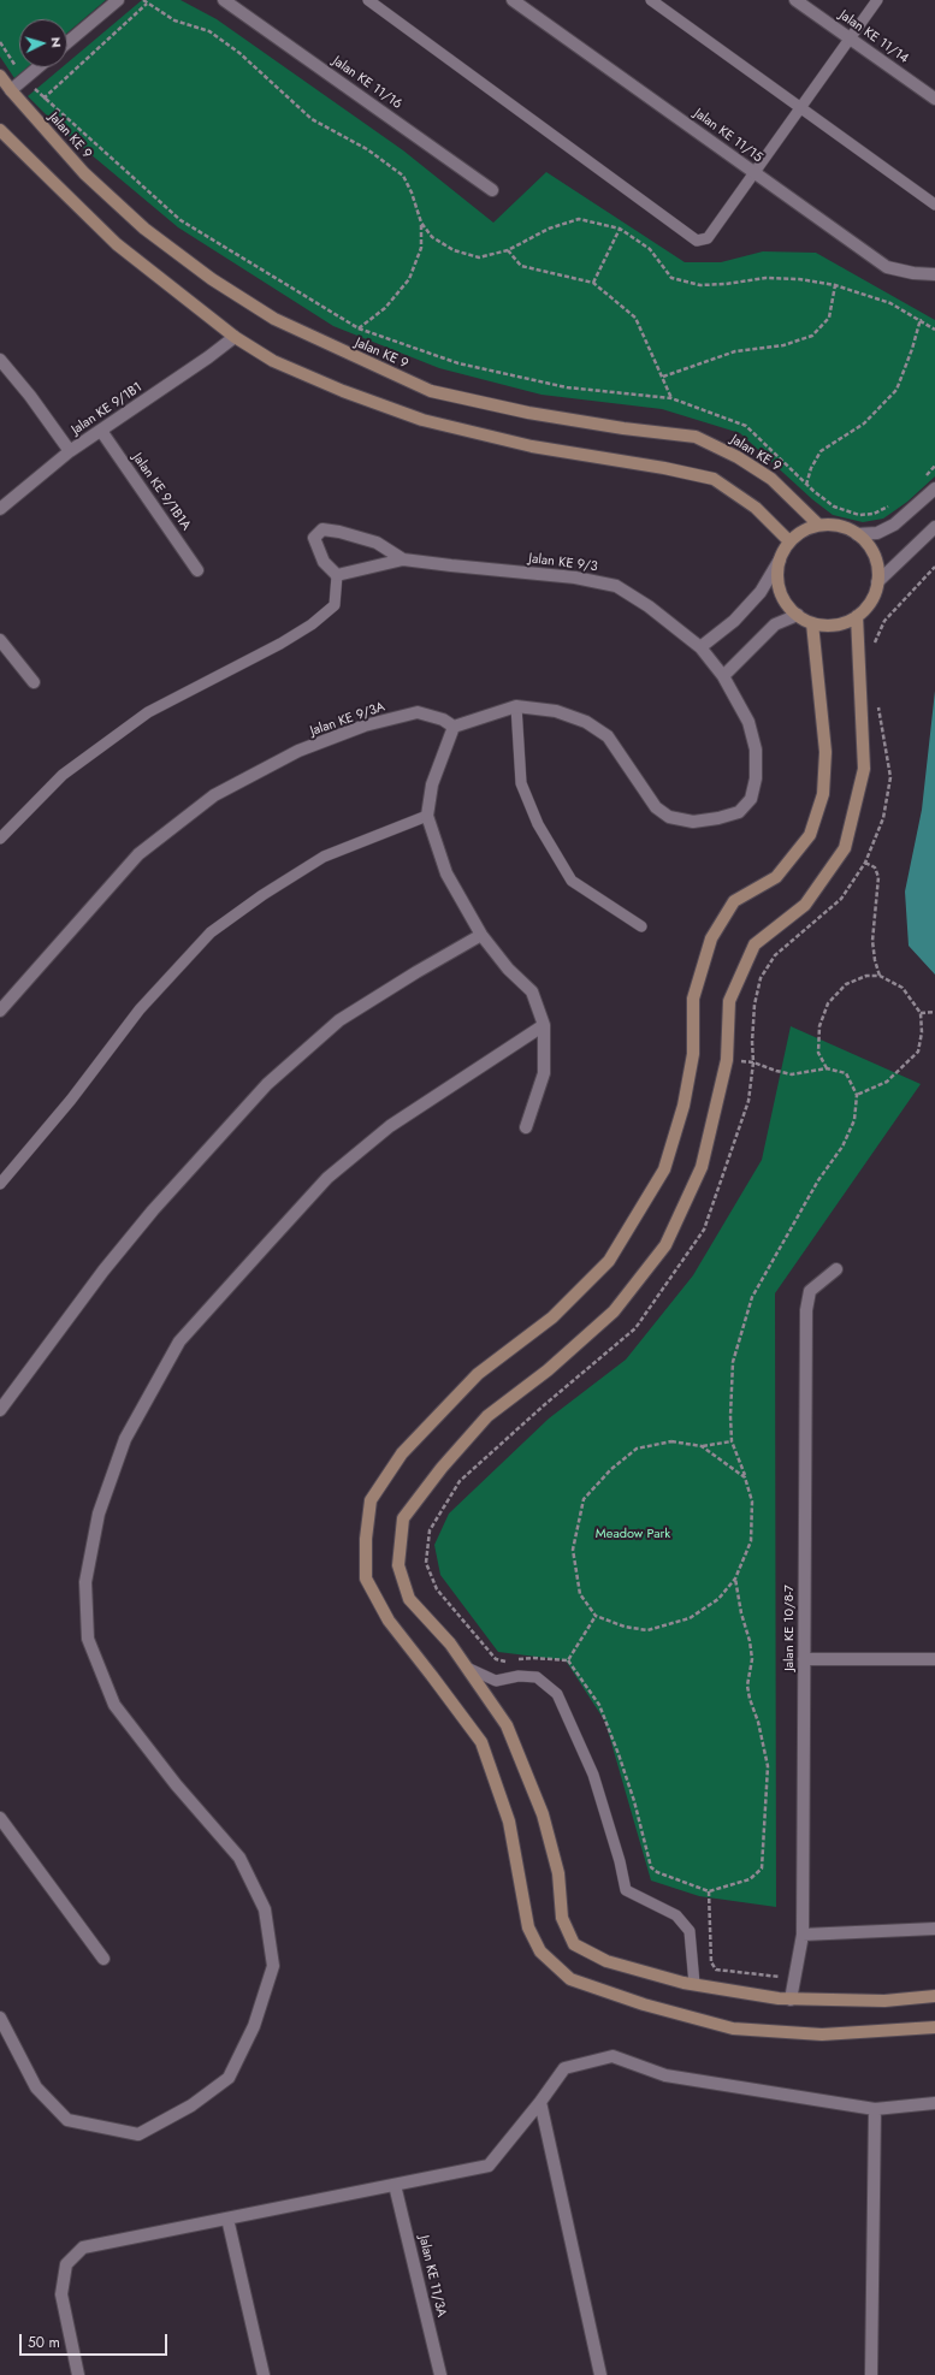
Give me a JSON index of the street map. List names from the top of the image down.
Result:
{
  "streets": {
    "street": [
      "Jalan KE 11/14",
      "Jalan KE 11/16",
      "Jalan KE 9",
      "Jalan KE 11/15",
      "Jalan KE 9/1B1",
      "Jalan KE 9/1B1A",
      "Jalan KE 9/3",
      "Jalan KE 9/3A",
      "Jalan KE 10/8-7",
      "Jalan KE 11/3A"
    ]
  },
  "crossings": [
    ["Jalan KE 9/1B1", "Jalan KE 9/1B1A"]
  ],
  "parks": ["Meadow Park"],
  "scale_bar": "50 m",
  "north": "right"
}
